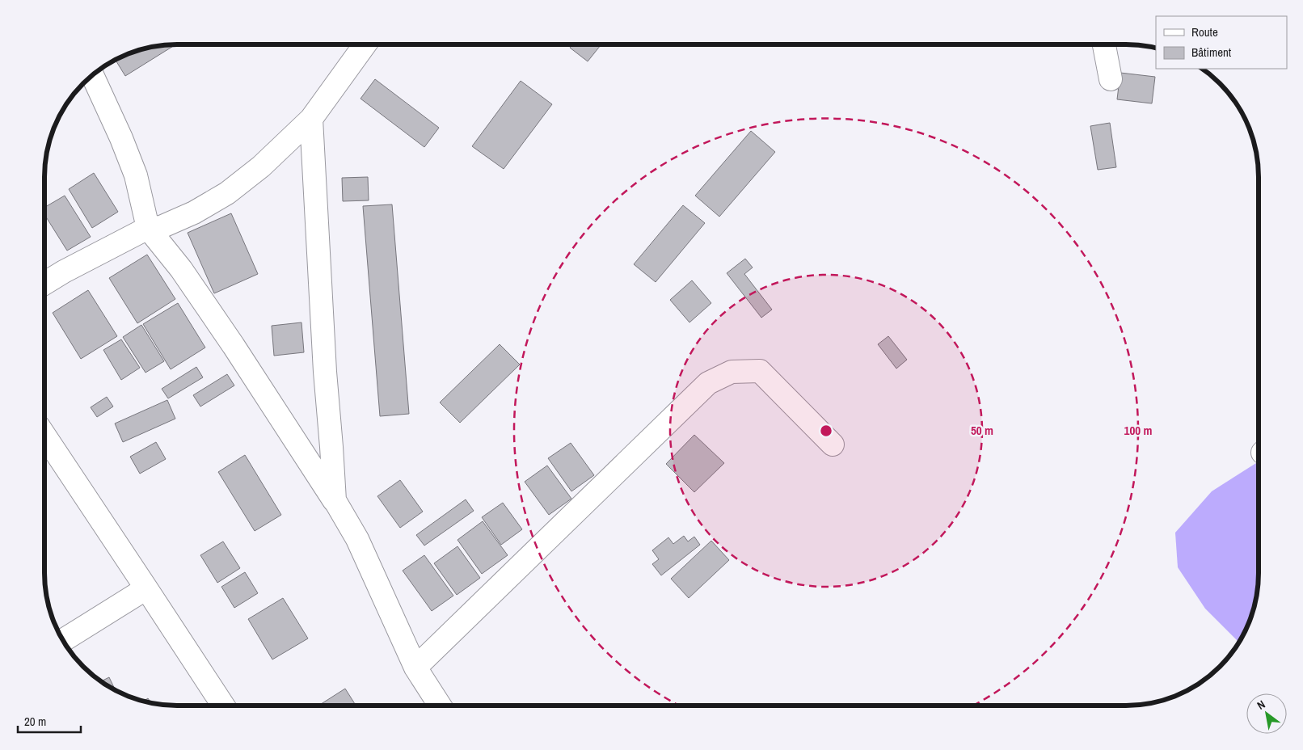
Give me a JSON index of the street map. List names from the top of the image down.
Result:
{
  "legend": ["Route", "Bâtiment"],
  "scale_bar": "20 m",
  "north": "top left",
  "rings": ["50 m", "100 m"]
}
